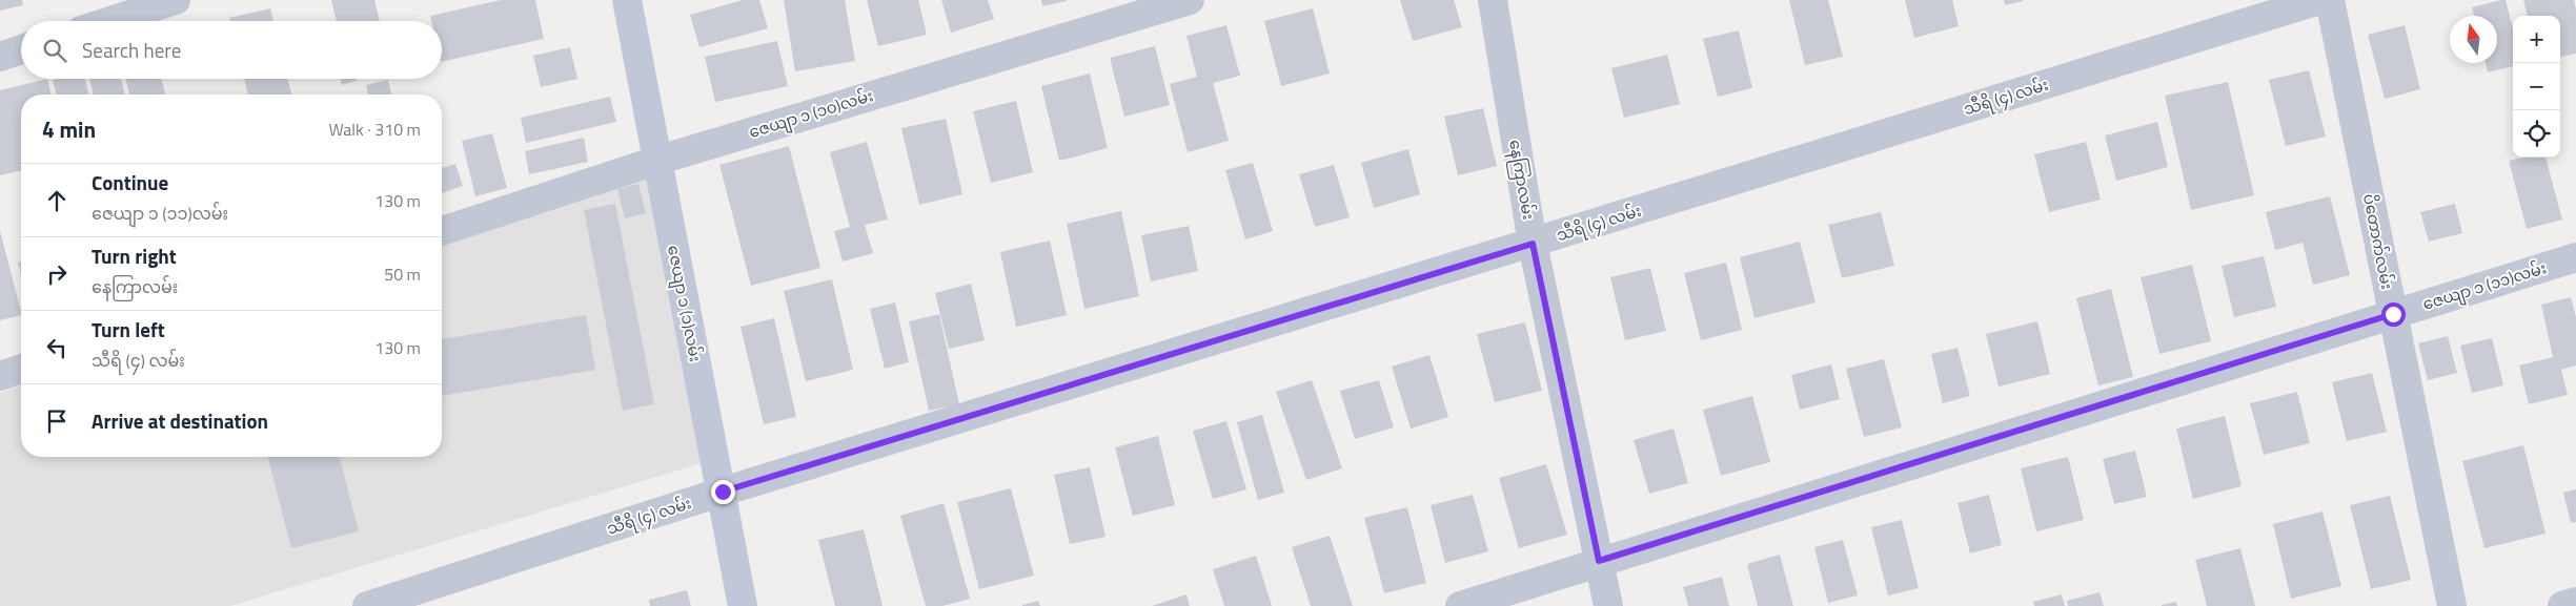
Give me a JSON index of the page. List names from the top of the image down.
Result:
{
  "streets": {
    "street": [
      "သီရိ (၄) လမ်း",
      "ဇေယျာ ၁ (၁၀)လမ်း",
      "နေကြာလမ်း",
      "ပိတောက်လမ်း",
      "ဇေယျာ ၁ (၁၁)လမ်း",
      "ဇေယျာ ၁ (၁)လမ်း"
    ]
  },
  "crossings": [
    ["သီရိ (၄) လမ်း", "နေကြာလမ်း"],
    ["သီရိ (၄) လမ်း", "ဇေယျာ ၁ (၁)လမ်း"],
    ["ဇေယျာ ၁ (၁၀)လမ်း", "ဇေယျာ ၁ (၁)လမ်း"],
    ["နေကြာလမ်း", "ဇေယျာ ၁ (၁၁)လမ်း"],
    ["ပိတောက်လမ်း", "ဇေယျာ ၁ (၁၁)လမ်း"]
  ],
  "north": "top",
  "page": {
    "map_buttons": ["+", "−"],
    "search": "Search here",
    "heading": ["4 min", "Walk · 310 m"],
    "list": [
      ["Continue", "ဇေယျာ ၁ (၁၁)လမ်း", "130 m"],
      ["Turn right", "နေကြာလမ်း", "50 m"],
      ["Turn left", "သီရိ (၄) လမ်း", "130 m"],
      "Arrive at destination"
    ]
  }
}
